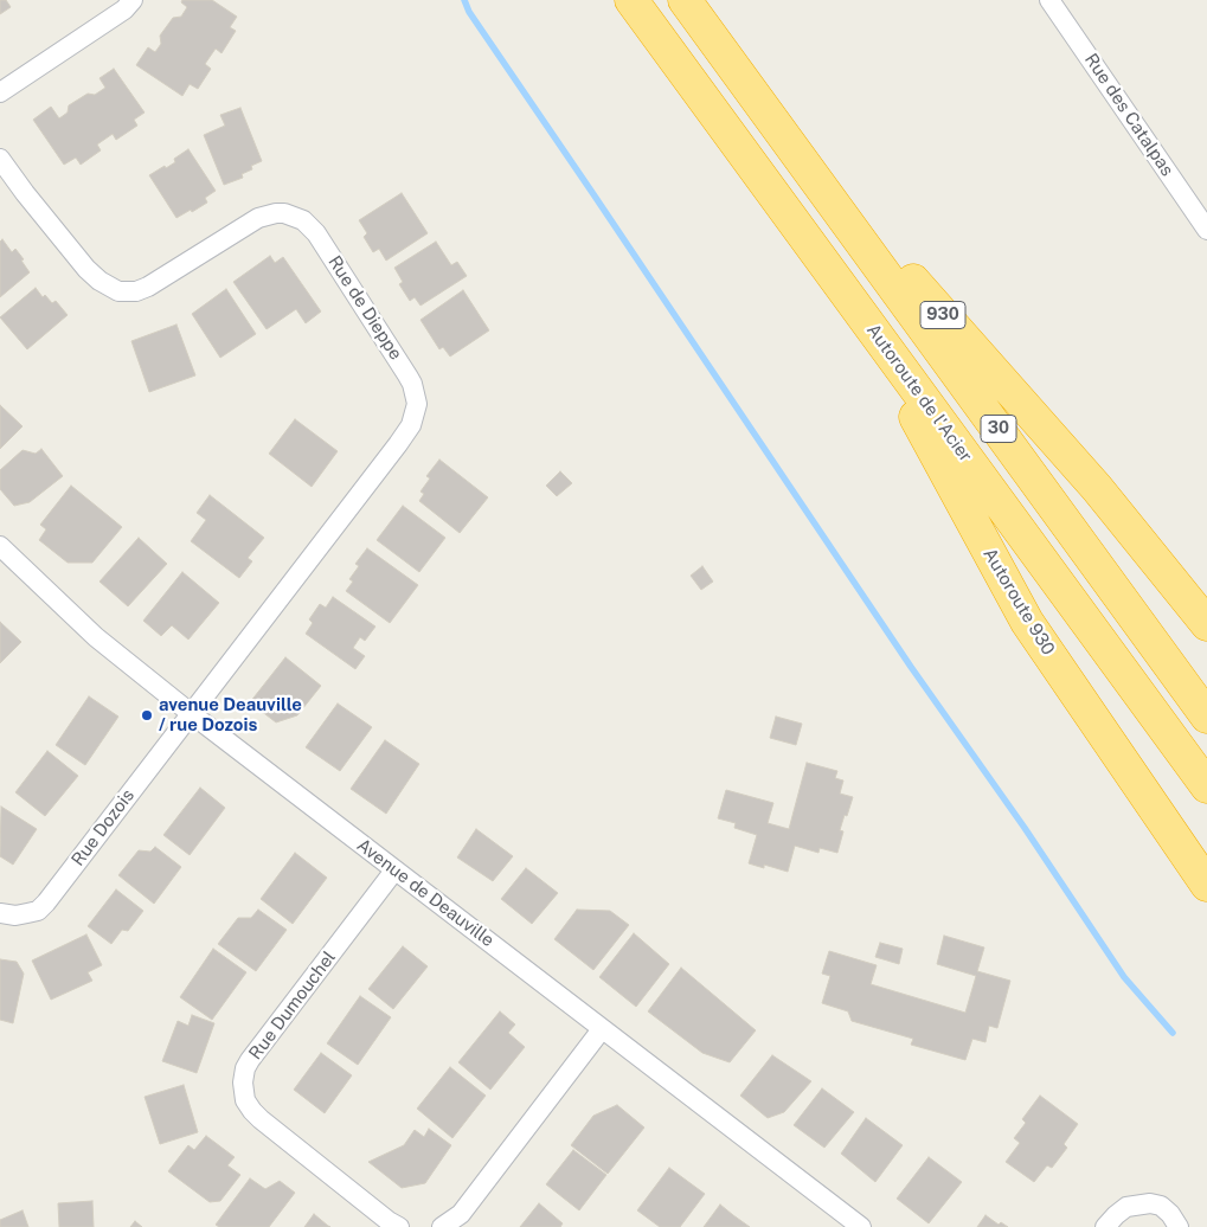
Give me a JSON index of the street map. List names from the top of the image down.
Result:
{
  "streets": {
    "highway": [
      "930",
      "Autoroute de l'Acier",
      "30",
      "Autoroute 930"
    ],
    "street": [
      "Rue des Catalpas",
      "Rue de Dieppe",
      "Rue Dozois",
      "Avenue de Deauville",
      "Rue Dumouchel"
    ]
  },
  "crossings": [
    ["Rue de Dieppe", "Rue Dozois"],
    ["Rue de Dieppe", "Avenue de Deauville"],
    ["930", "30"],
    ["Autoroute de l'Acier", "Autoroute 930"],
    ["Rue Dozois", "Avenue de Deauville"],
    ["Avenue de Deauville", "Rue Dumouchel"]
  ],
  "places": ["avenue Deauville / rue Dozois"]
}
